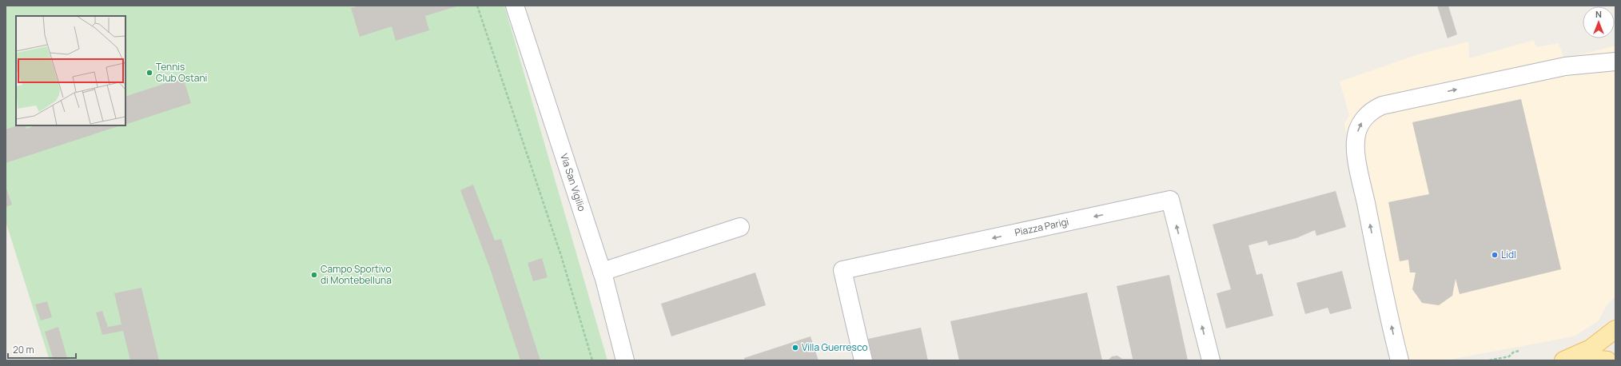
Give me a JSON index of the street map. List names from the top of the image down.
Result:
{
  "streets": {
    "street": ["Via San Vigilio", "Piazza Parigi"]
  },
  "places": [
    "Tennis Club Ostani",
    "Lidl",
    "Campo Sportivo di Montebelluna",
    "Villa Guerresco"
  ],
  "scale_bar": "20 m",
  "north": "top"
}
